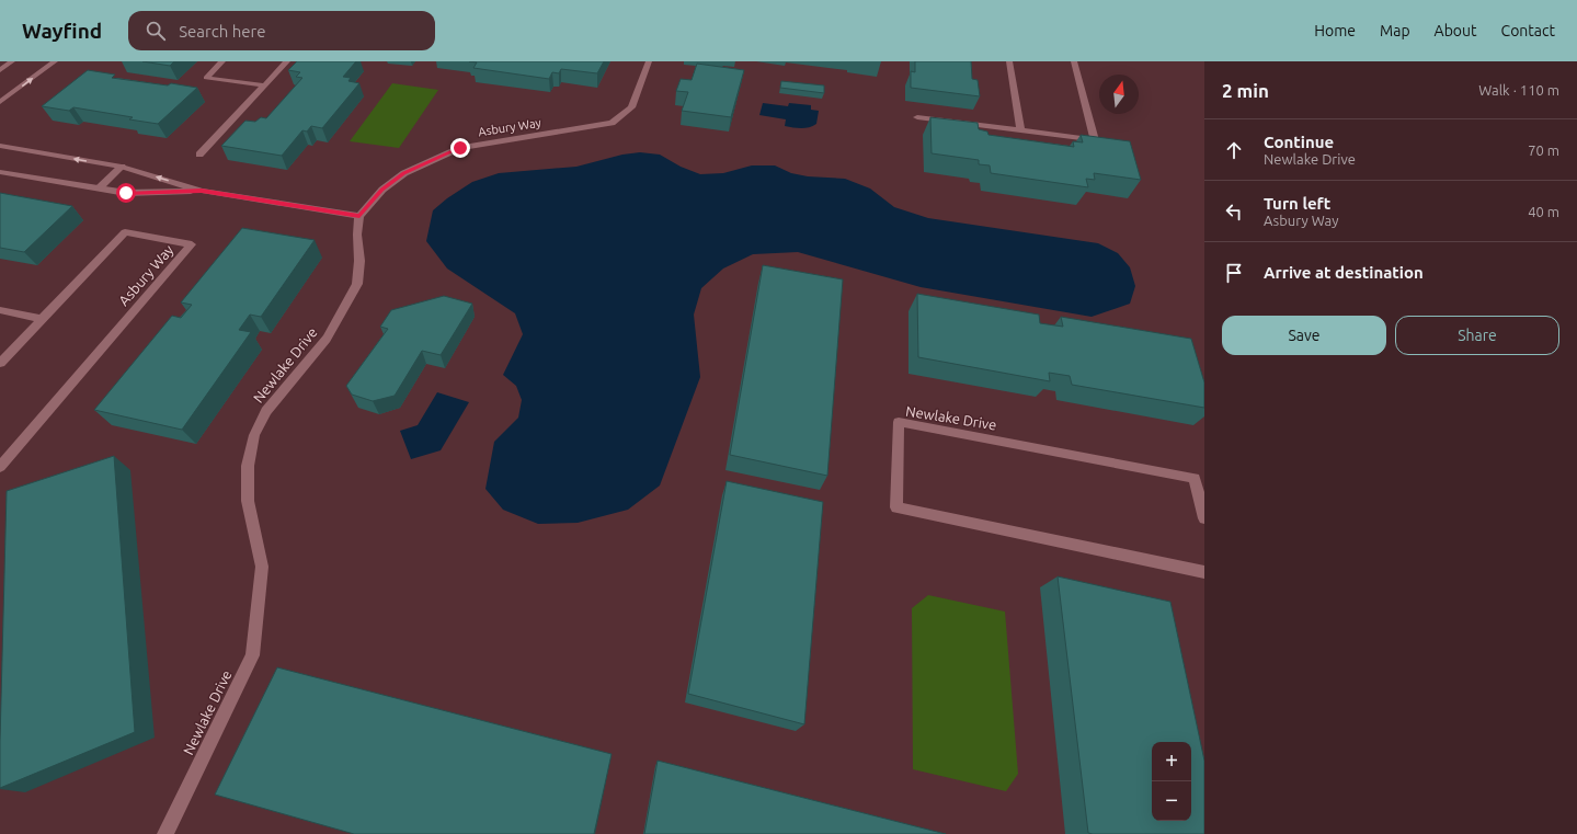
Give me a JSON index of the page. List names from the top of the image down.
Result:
{
  "streets": {
    "street": ["Asbury Way", "Newlake Drive"]
  },
  "crossings": [
    ["Asbury Way", "Newlake Drive"]
  ],
  "north": "top",
  "page": {
    "header": "Wayfind",
    "search": "Search here",
    "nav": [
      "Home",
      "Map",
      "About",
      "Contact"
    ],
    "heading": ["2 min", "Walk · 110 m"],
    "list": [
      ["Continue", "Newlake Drive", "70 m"],
      ["Turn left", "Asbury Way", "40 m"],
      "Arrive at destination"
    ],
    "buttons": ["Save", "Share"],
    "map_buttons": ["+", "−"]
  }
}
